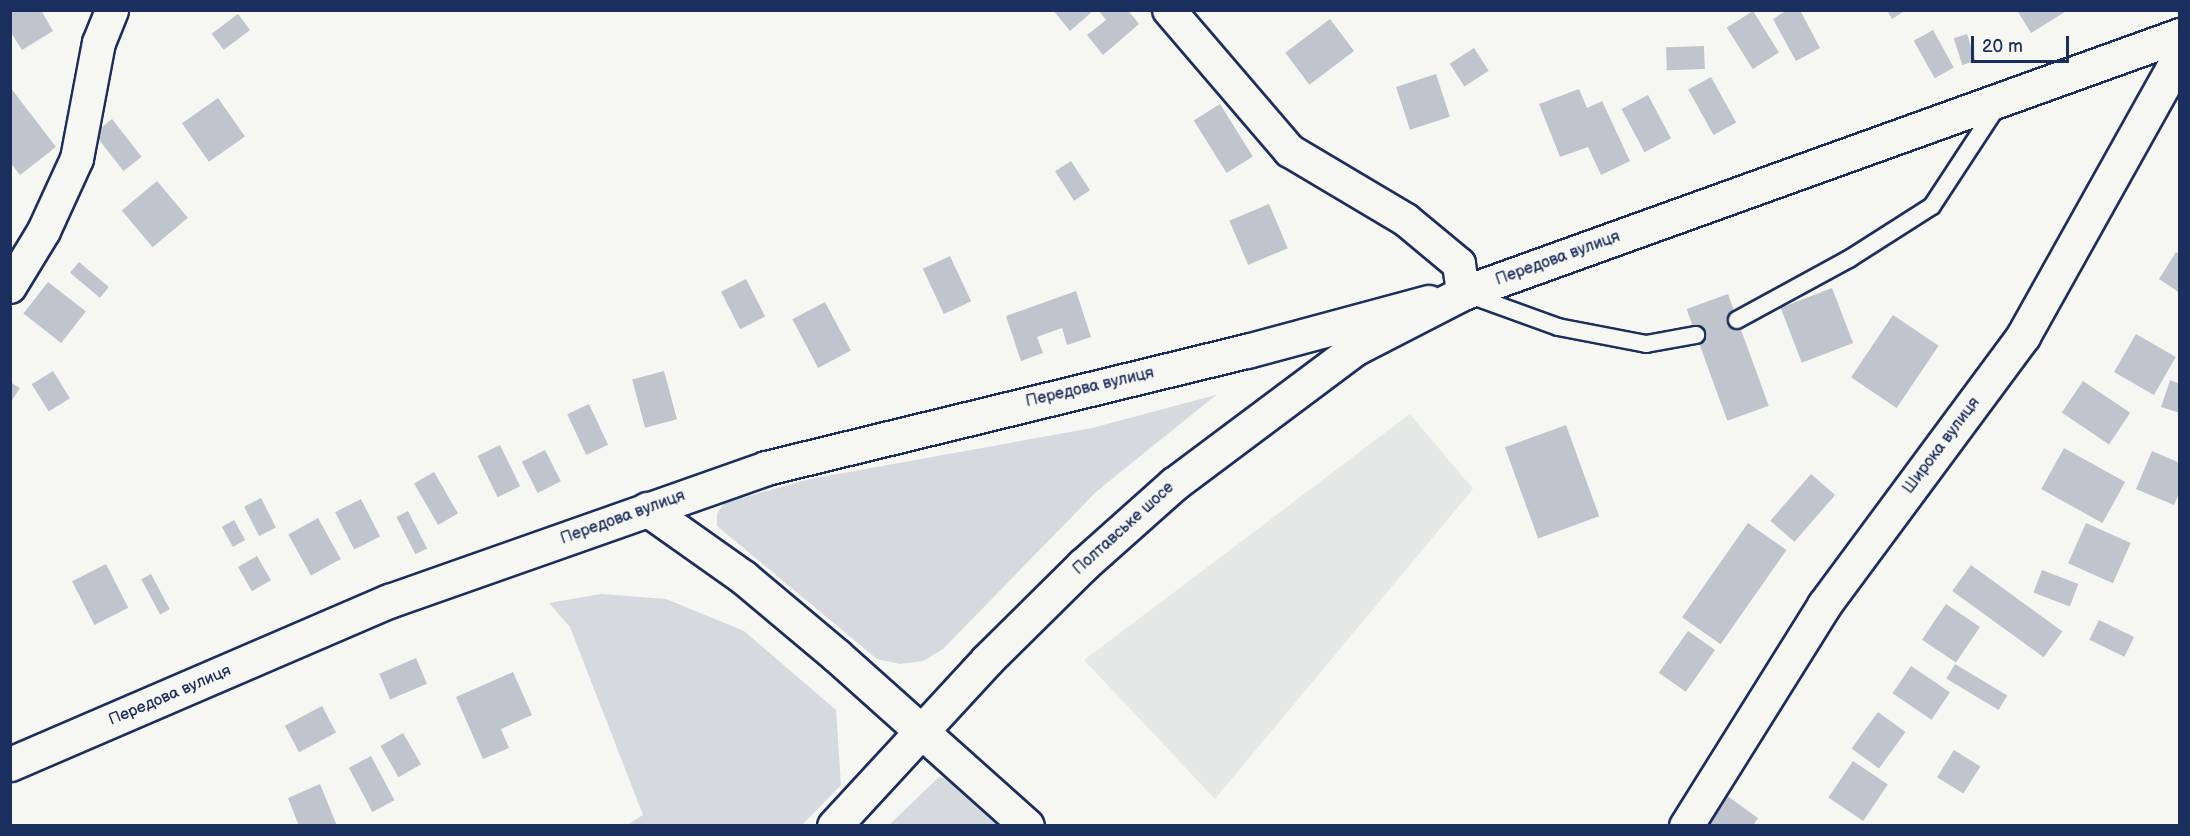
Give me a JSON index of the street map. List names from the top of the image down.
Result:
{
  "streets": {
    "main road": ["Передова вулиця", "Широка вулиця", "Полтавське шосе"]
  },
  "crossings": [
    ["Передова вулиця", "Полтавське шосе"]
  ],
  "scale_bar": "20 m"
}
